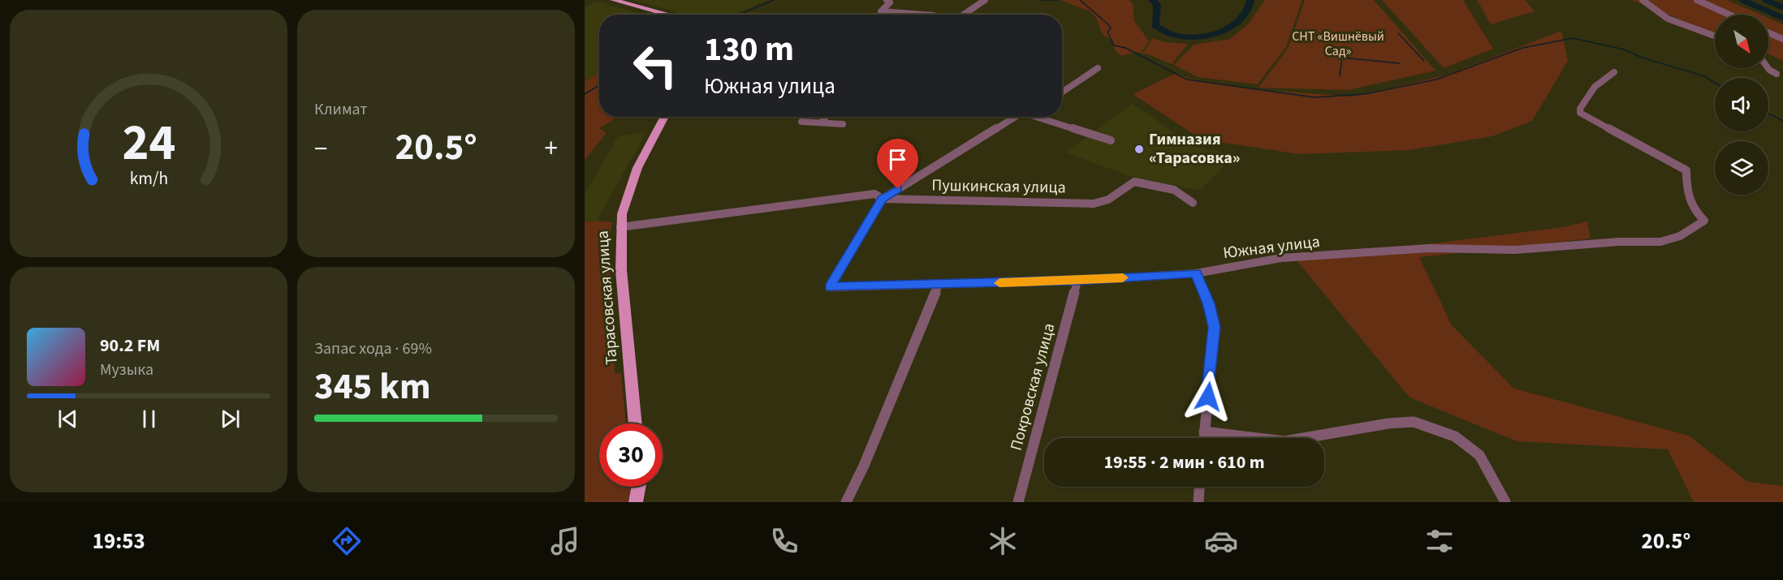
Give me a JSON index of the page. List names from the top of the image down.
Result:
{
  "streets": {
    "main road": ["Тарасовская улица"],
    "street": ["Пушкинская улица", "Южная улица", "Покровская улица"]
  },
  "crossings": [
    ["Пушкинская улица", "Южная улица"],
    ["Пушкинская улица", "Тарасовская улица"],
    ["Южная улица", "Покровская улица"]
  ],
  "parks": ["СНТ «Вишнёвый Сад»"],
  "places": ["Гимназия «Тарасовка»"],
  "north": "bottom right",
  "page": {
    "tile": [
      "Климат",
      ["Запас хода · 69%", "345 km"]
    ],
    "turn": ["130 m", "Южная улица"],
    "heat": ["−", "20.5°", "+"],
    "song": ["90.2 FM", "Музыка"],
    "limit": "30",
    "trip": "19:55 · 2 мин · 610 m",
    "tabs": ["19:53", "20.5°"],
    "gauge": ["24", "km/h"]
  }
}
